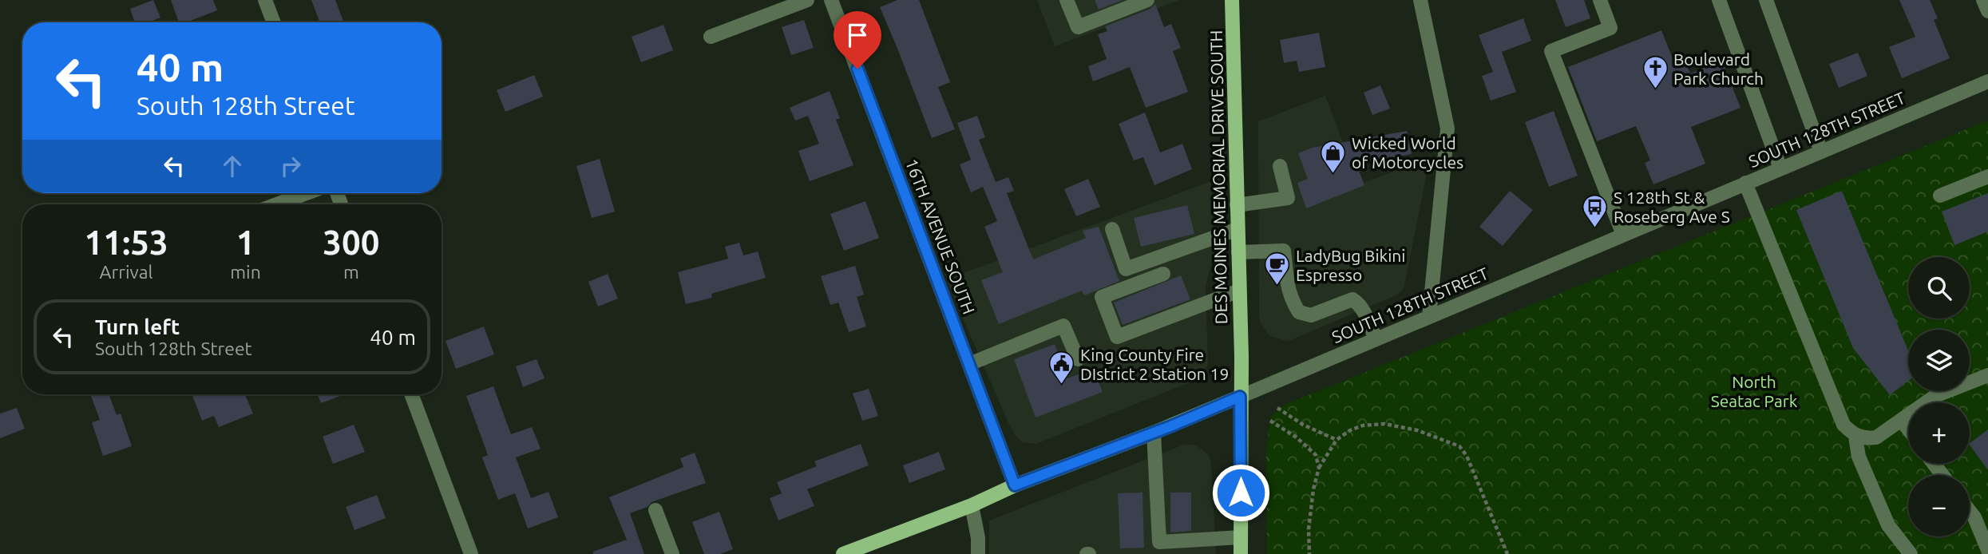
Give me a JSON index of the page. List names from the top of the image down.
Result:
{
  "streets": {
    "main road": ["SOUTH 128TH STREET", "DES MOINES MEMORIAL DRIVE SOUTH"],
    "street": ["16TH AVENUE SOUTH"]
  },
  "crossings": [
    ["SOUTH 128TH STREET", "DES MOINES MEMORIAL DRIVE SOUTH"],
    ["SOUTH 128TH STREET", "16TH AVENUE SOUTH"]
  ],
  "parks": ["North Seatac Park"],
  "places": {
    "church": ["Boulevard Park Church"],
    "shop": ["Wicked World of Motorcycles"],
    "bus stop": ["S 128th St & Roseberg Ave S"],
    "cafe": ["LadyBug Bikini Espresso"],
    "public building": ["King County Fire DIstrict 2 Station 19"]
  },
  "page": {
    "turn": ["40 m", "South 128th Street"],
    "eta": [
      "11:53",
      "Arrival",
      "1",
      "min",
      "300",
      "m"
    ],
    "map_buttons": ["+", "−"],
    "list": [
      {
        "name": "Turn left",
        "note": "South 128th Street",
        "value": "40 m"
      }
    ]
  }
}
